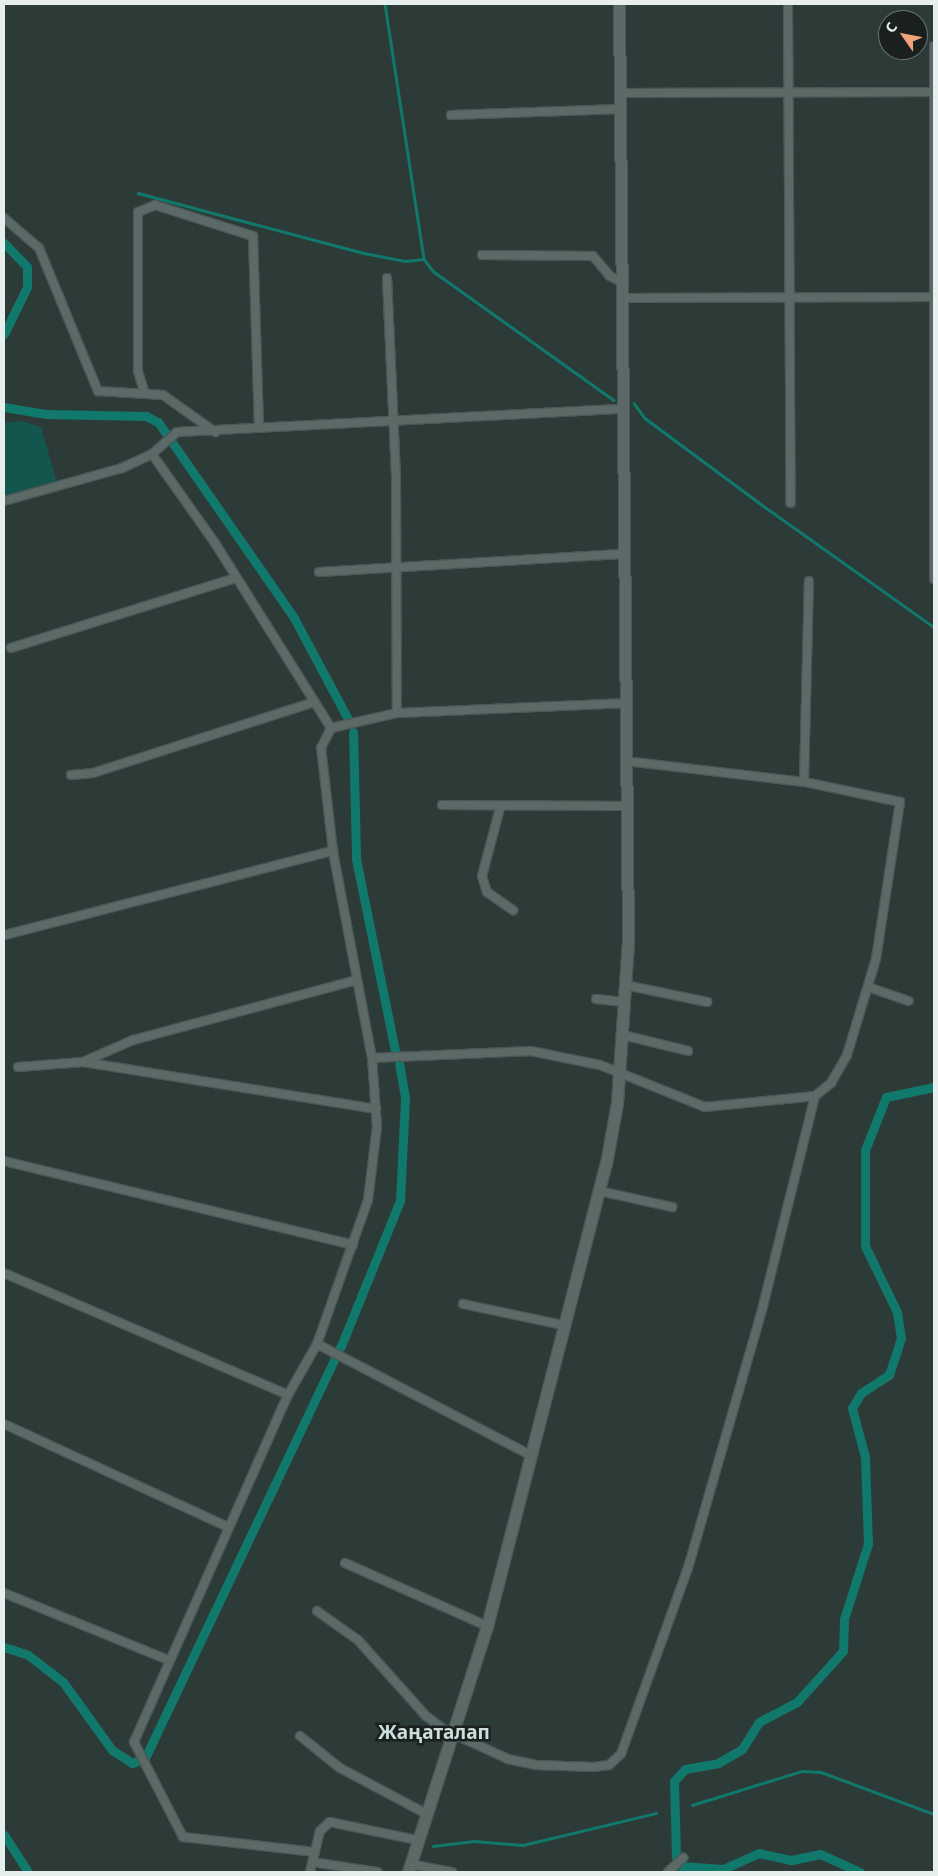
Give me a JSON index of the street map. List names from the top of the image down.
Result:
{
  "districts": ["Жаңаталап"],
  "north": "top left"
}
